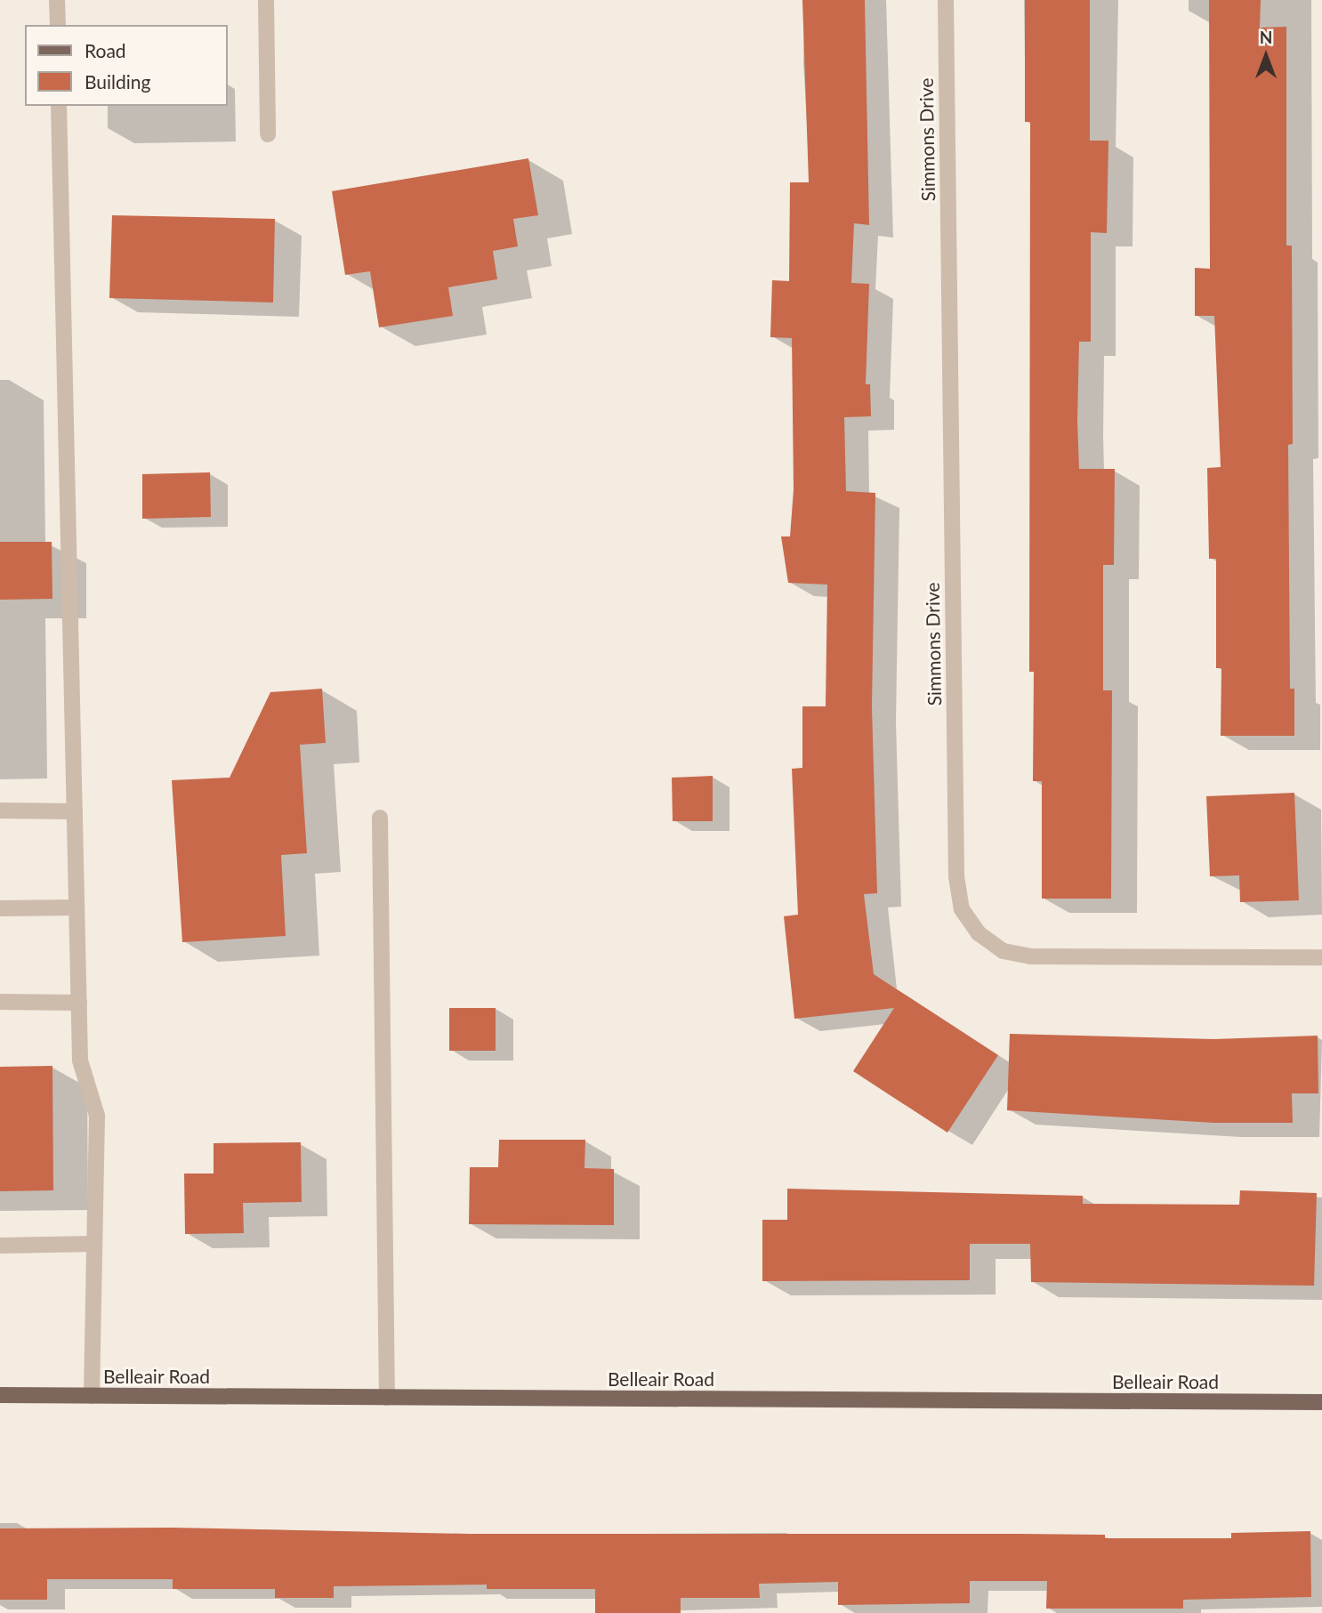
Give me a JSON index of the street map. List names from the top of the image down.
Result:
{
  "streets": {
    "main road": ["Belleair Road"],
    "street": ["Simmons Drive"]
  },
  "legend": ["Road", "Building"],
  "north": "top"
}
